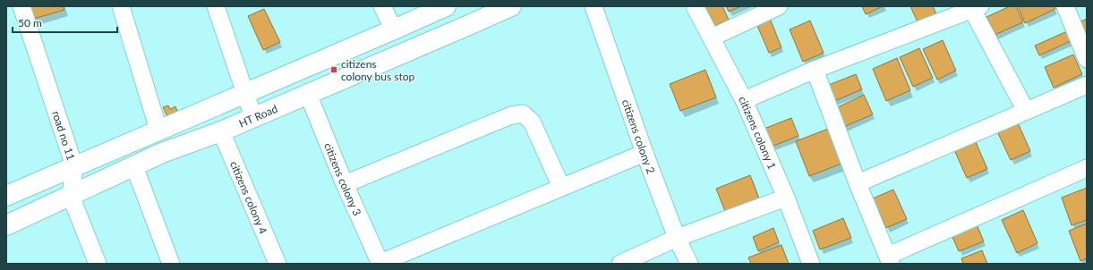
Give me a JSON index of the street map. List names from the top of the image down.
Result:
{
  "streets": {
    "street": [
      "HT Road",
      "citizens colony 1",
      "road no 11",
      "citizens colony 2",
      "citizens colony 3",
      "citizens colony 4"
    ]
  },
  "crossings": [
    ["HT Road", "road no 11"],
    ["HT Road", "citizens colony 3"],
    ["HT Road", "citizens colony 4"]
  ],
  "places": {
    "transit": ["citizens colony bus stop"]
  },
  "scale_bar": "50 m"
}
